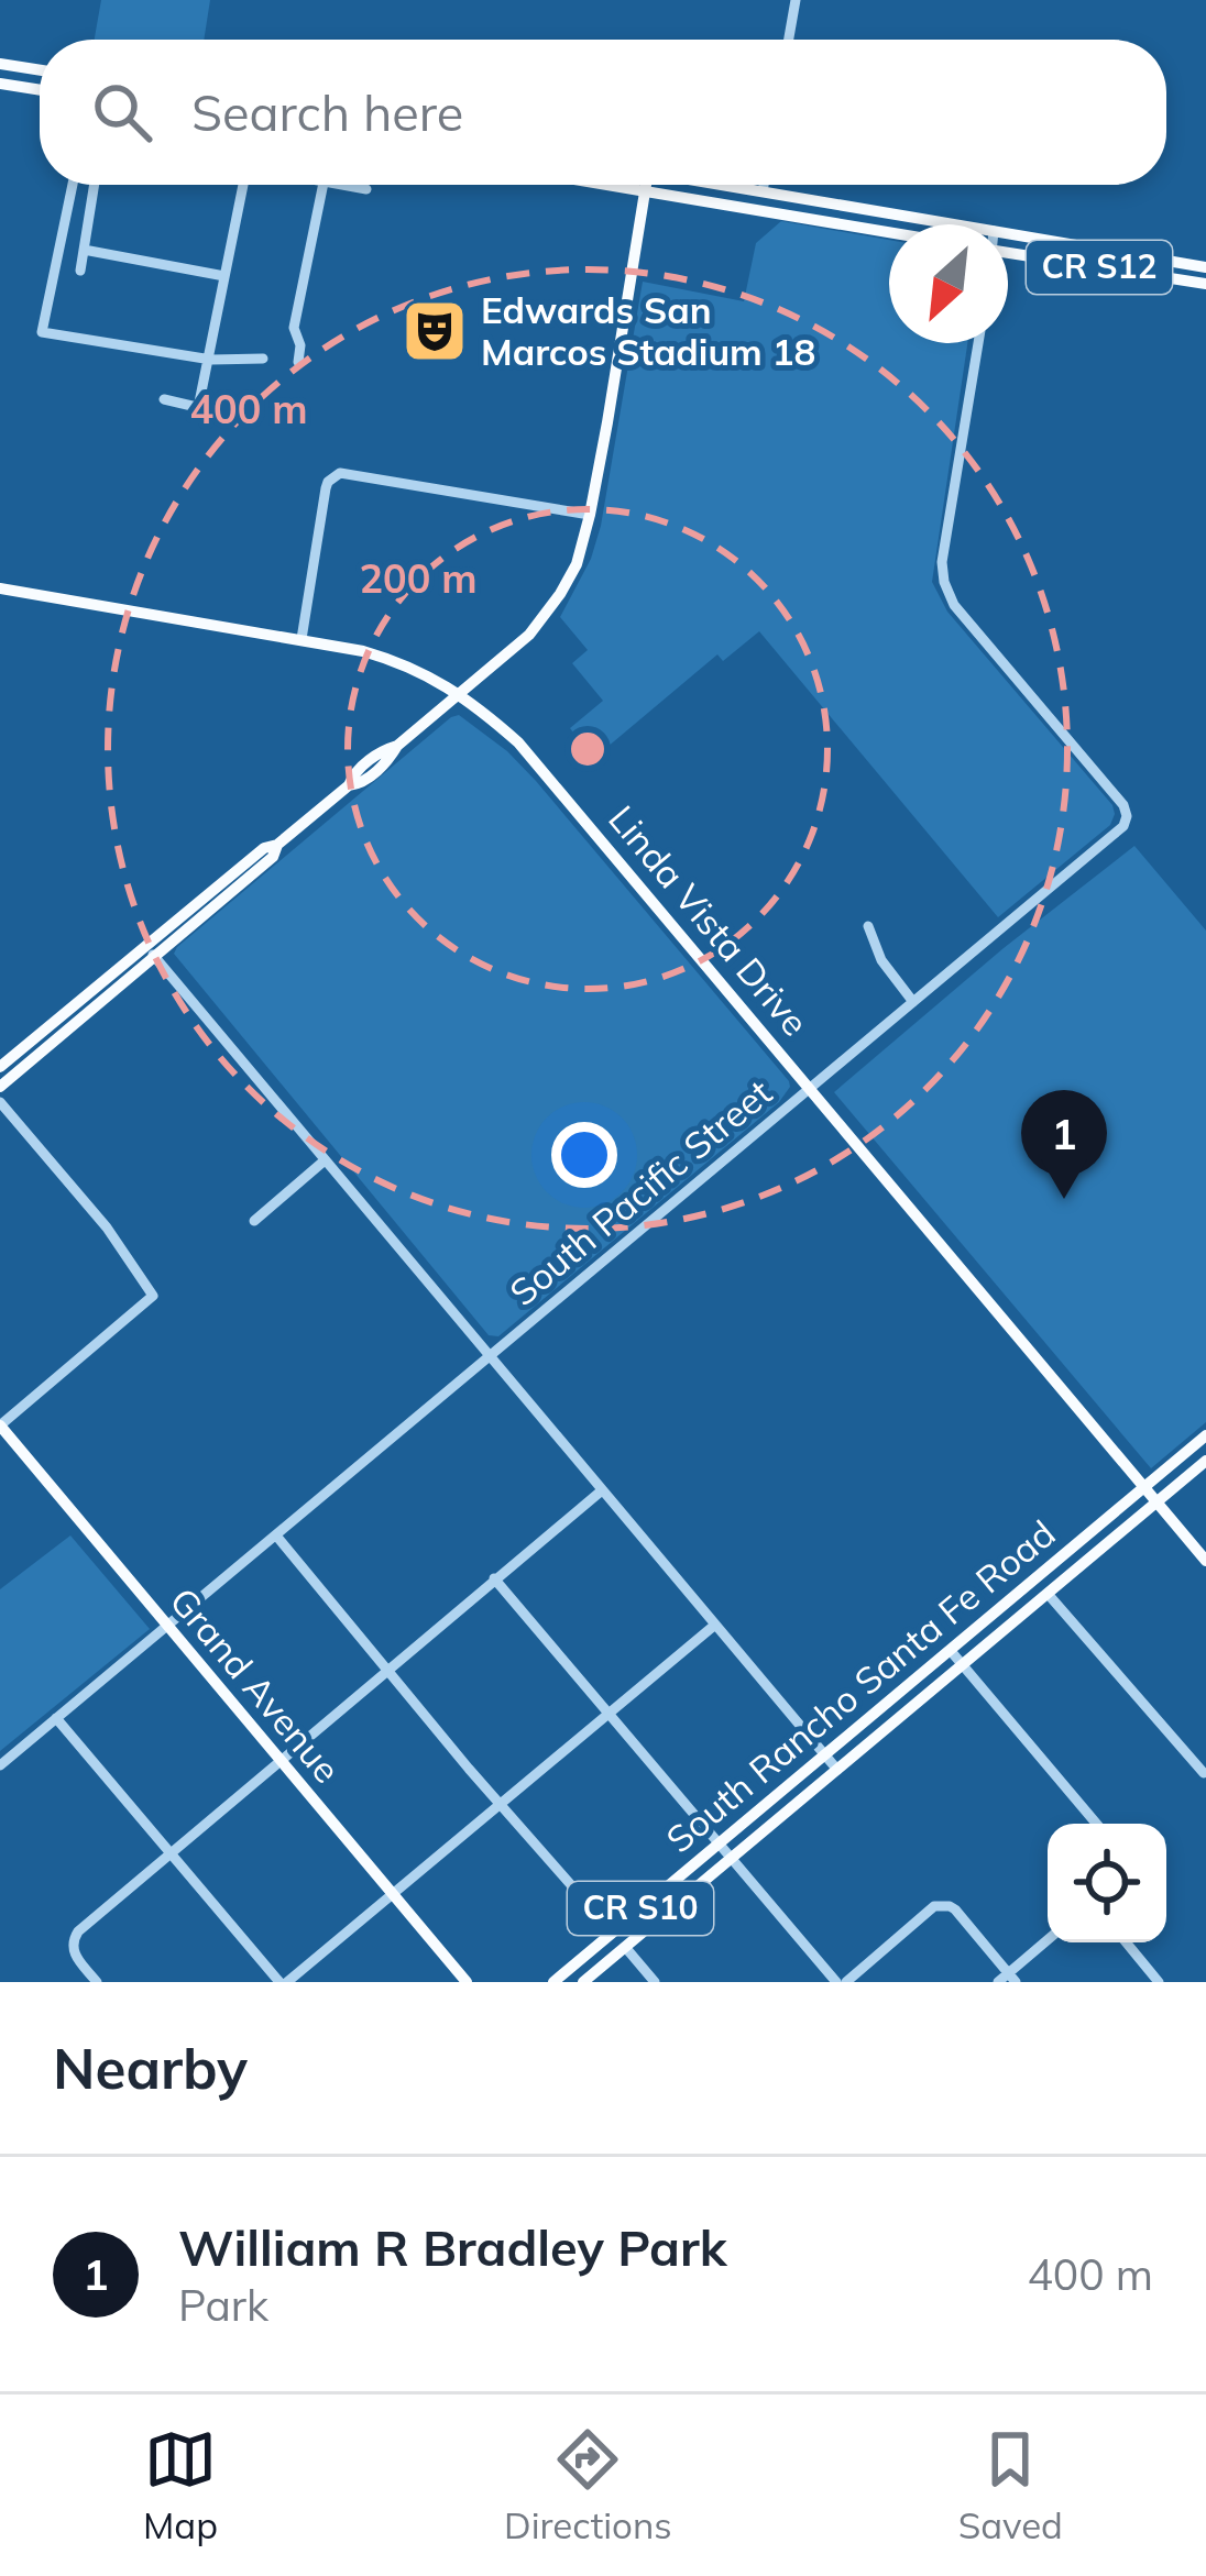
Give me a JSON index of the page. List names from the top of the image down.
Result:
{
  "streets": {
    "main road": [
      "CR S12",
      "Linda Vista Drive",
      "Grand Avenue",
      "South Rancho Santa Fe Road",
      "CR S10"
    ],
    "street": ["South Pacific Street"]
  },
  "crossings": [
    ["Linda Vista Drive", "South Pacific Street"],
    ["Linda Vista Drive", "South Rancho Santa Fe Road"],
    ["South Pacific Street", "Grand Avenue"]
  ],
  "places": {
    "theatre": ["Edwards San Marcos Stadium 18"]
  },
  "north": "bottom left",
  "page": {
    "search": "Search here",
    "pins": "1",
    "heading": "Nearby",
    "list": [
      {
        "mark": "1",
        "name": "William R Bradley Park",
        "note": "Park",
        "value": "400 m"
      }
    ],
    "nav": ["Map", "Directions", "Saved"]
  },
  "rings": ["400 m", "200 m"]
}
